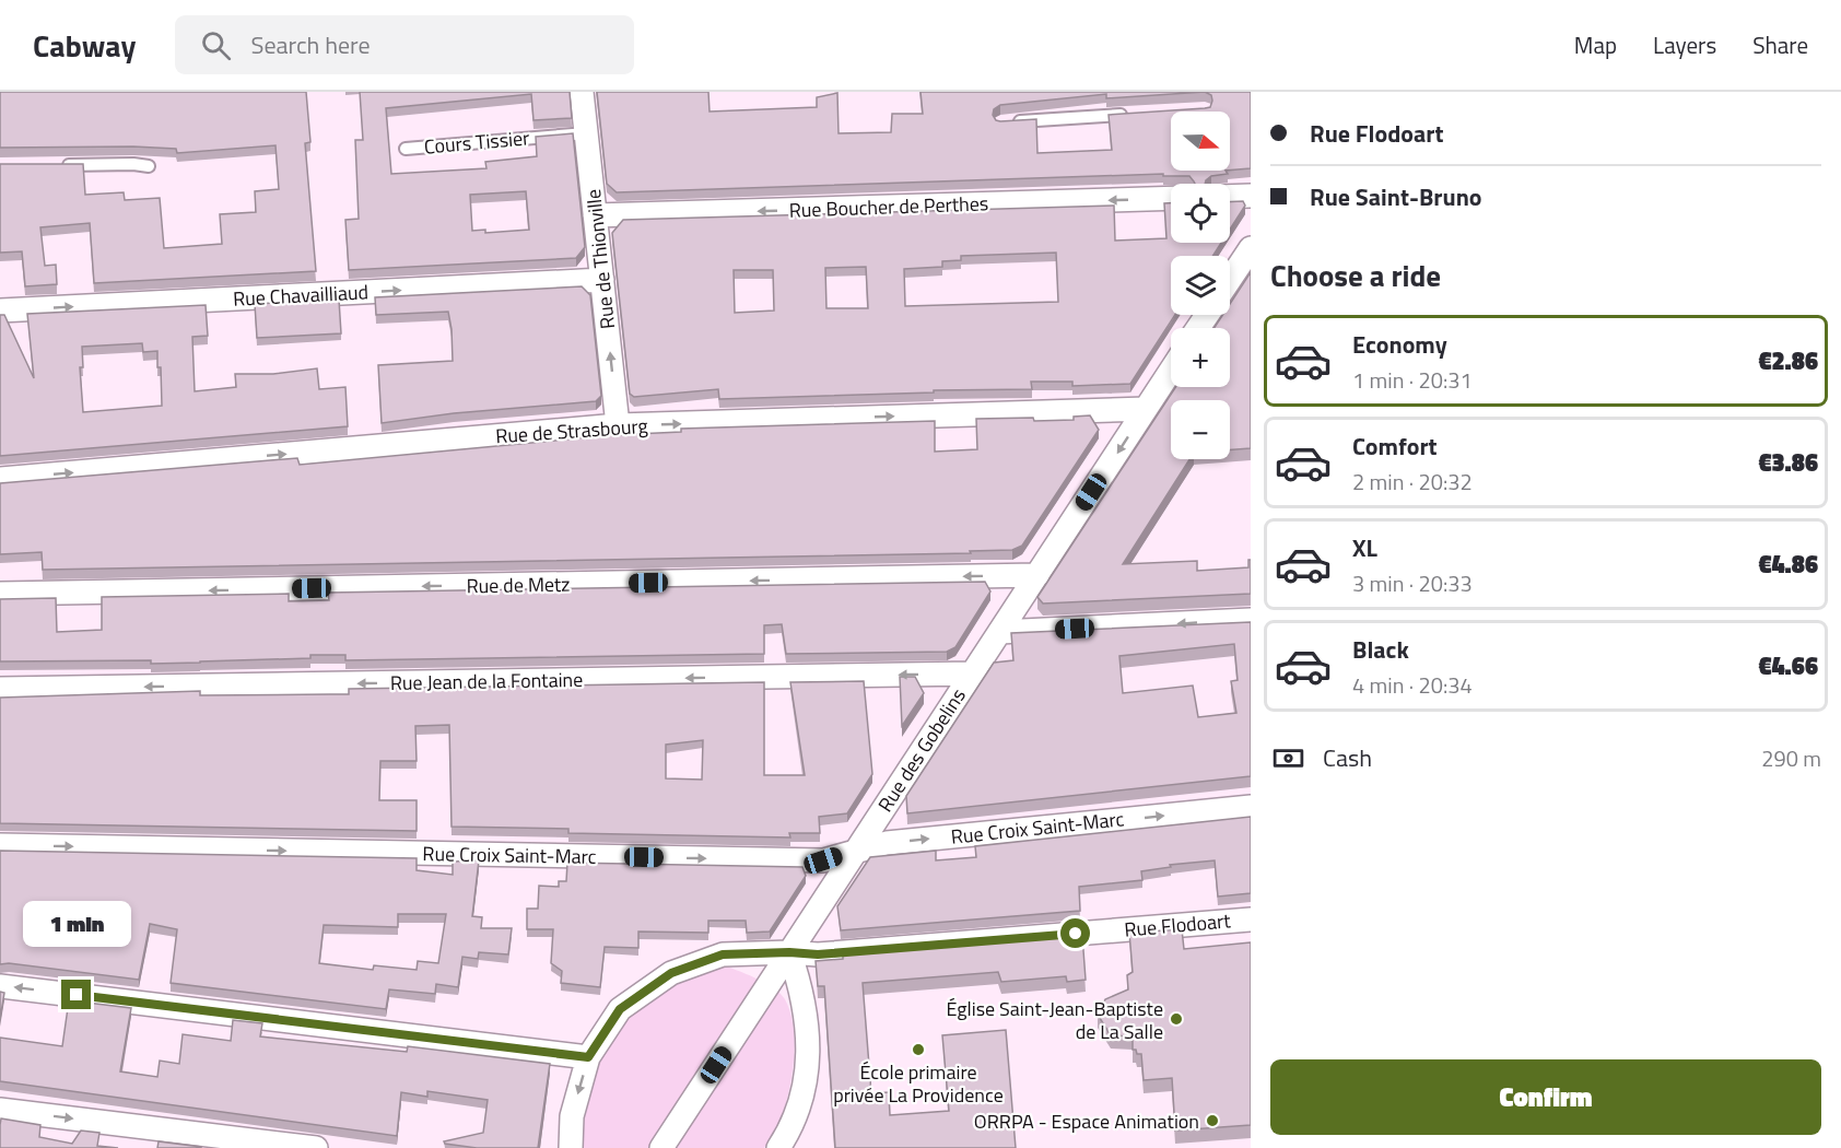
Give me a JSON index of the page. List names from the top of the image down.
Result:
{
  "streets": {
    "street": [
      "Rue Boucher de Perthes",
      "Rue de Thionville",
      "Rue Chavailliaud",
      "Rue de Strasbourg",
      "Rue de Metz",
      "Rue Jean de la Fontaine",
      "Rue des Gobelins",
      "Rue Croix Saint-Marc",
      "Rue Flodoart"
    ],
    "lane": ["Cours Tissier"]
  },
  "crossings": [
    ["Cours Tissier", "Rue de Thionville"],
    ["Rue Boucher de Perthes", "Rue de Thionville"],
    ["Rue de Thionville", "Rue Chavailliaud"],
    ["Rue de Thionville", "Rue de Strasbourg"],
    ["Rue de Strasbourg", "Rue des Gobelins"],
    ["Rue de Metz", "Rue des Gobelins"],
    ["Rue Jean de la Fontaine", "Rue des Gobelins"],
    ["Rue des Gobelins", "Rue Croix Saint-Marc"],
    ["Rue des Gobelins", "Rue Flodoart"]
  ],
  "one_way": [
    "Rue Boucher de Perthes",
    "Rue de Thionville",
    "Rue Chavailliaud",
    "Rue de Strasbourg",
    "Rue de Metz",
    "Rue Jean de la Fontaine"
  ],
  "places": ["Église Saint-Jean-Baptiste de La Salle", "École primaire privée La Providence", "ORRPA - Espace Animation"],
  "north": "right",
  "page": {
    "header": "Cabway",
    "search": "Search here",
    "nav": ["Map", "Layers", "Share"],
    "banner": ["Rue Flodoart", "Rue Saint-Bruno"],
    "map_buttons": ["+", "−"],
    "heading": "Choose a ride",
    "list": [
      {
        "name": "Economy",
        "note": "1 min · 20:31",
        "value": "€2.86"
      },
      {
        "name": "Comfort",
        "note": "2 min · 20:32",
        "value": "€3.86"
      },
      {
        "name": "XL",
        "note": "3 min · 20:33",
        "value": "€4.86"
      },
      {
        "name": "Black",
        "note": "4 min · 20:34",
        "value": "€4.66"
      }
    ],
    "pay": ["Cash", "290 m"],
    "bubble": "1 min",
    "buttons": "Confirm"
  }
}
